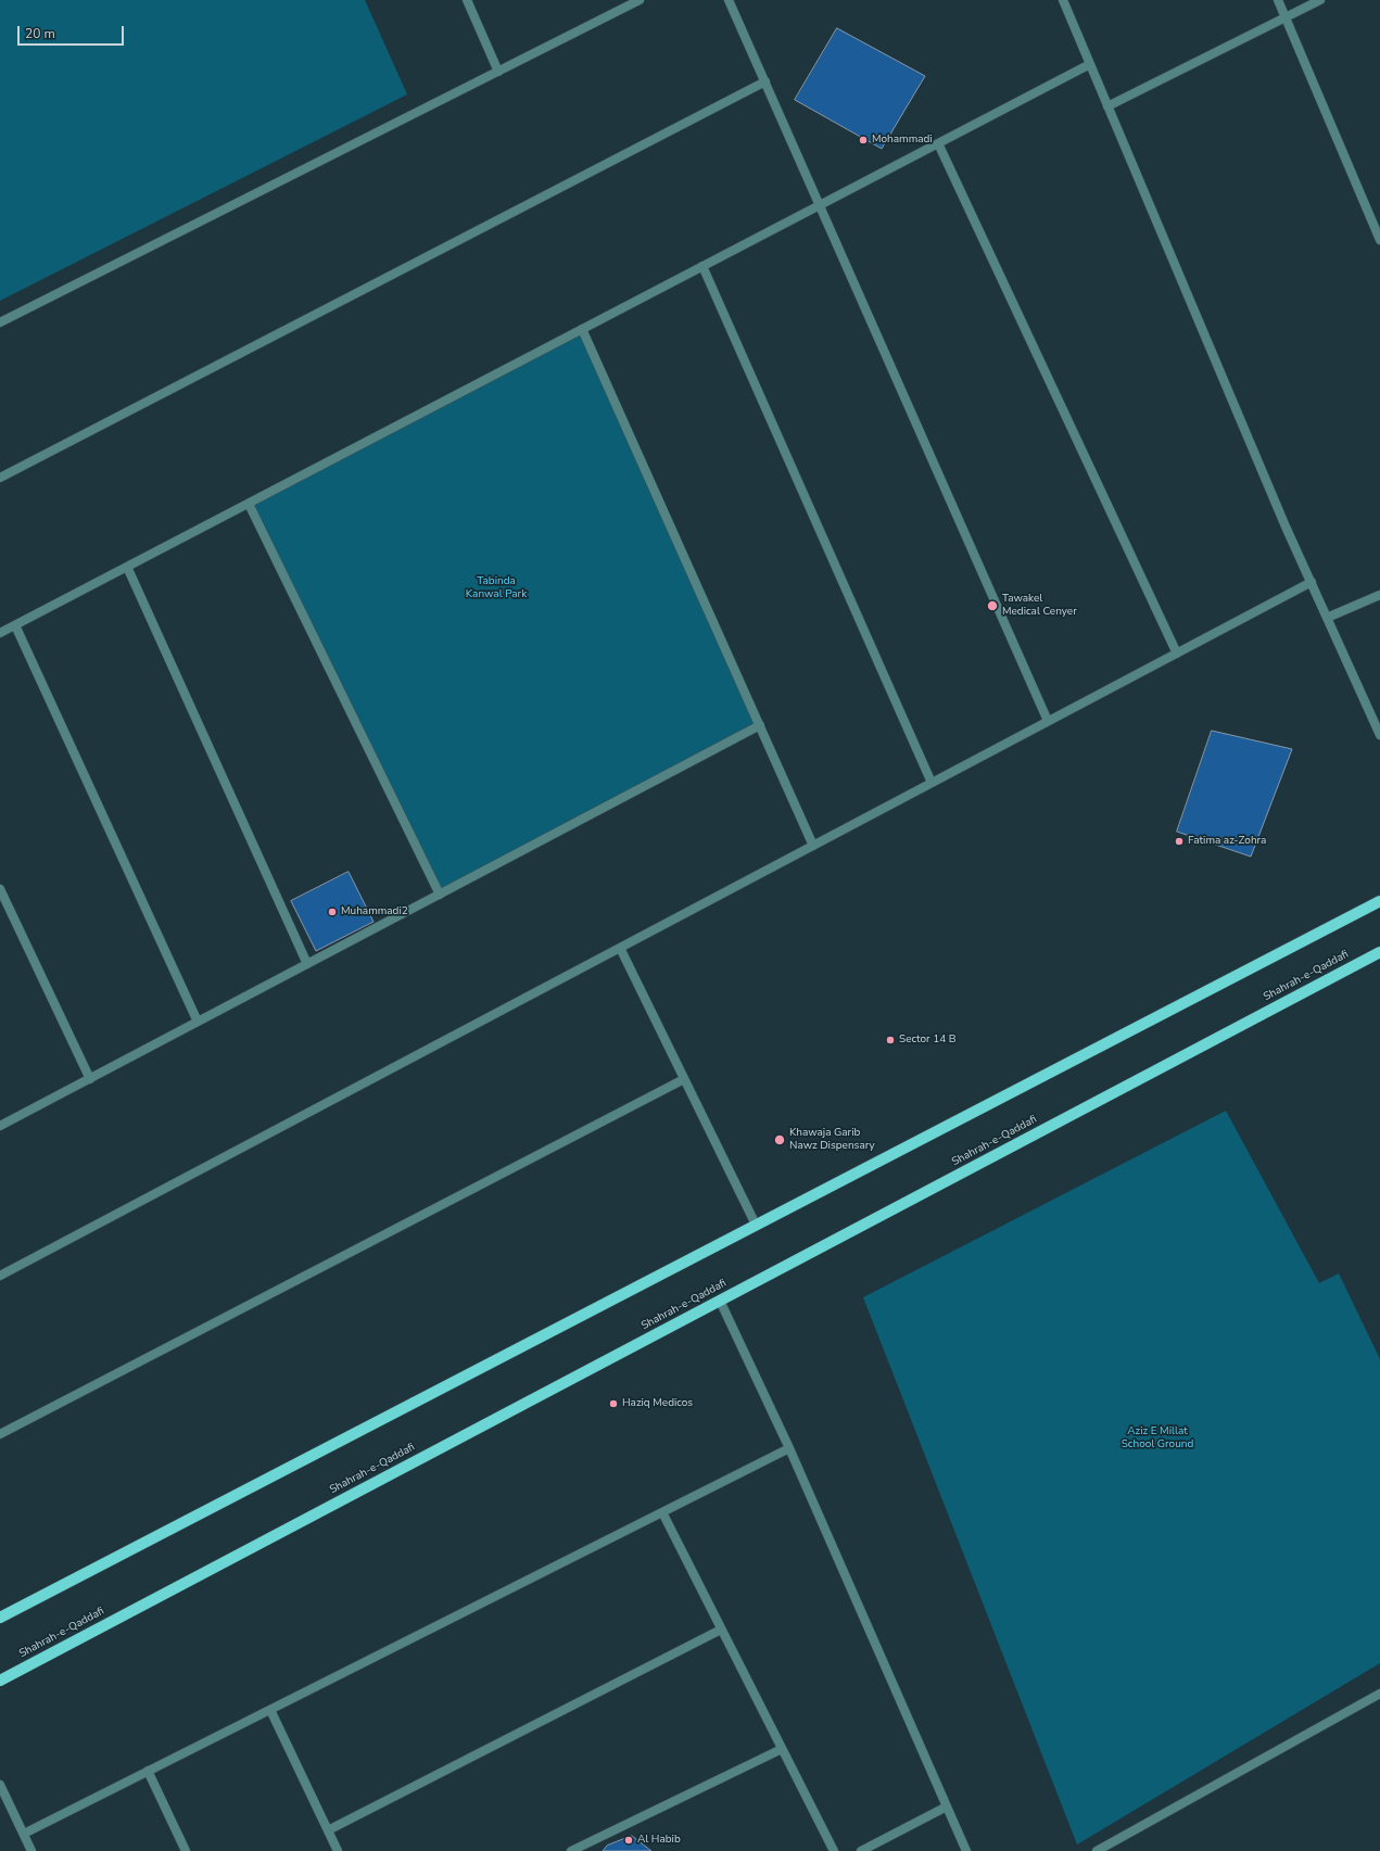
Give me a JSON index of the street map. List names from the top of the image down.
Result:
{
  "streets": {
    "main road": ["Shahrah-e-Qaddafi"]
  },
  "parks": ["Tabinda Kanwal Park", "Aziz E Millat School Ground"],
  "places": [
    "Mohammadi",
    "Tawakel Medical Cenyer",
    "Fatima az-Zohra",
    "Muhammadi2",
    "Sector 14 B",
    "Khawaja Garib Nawz Dispensary",
    "Haziq Medicos",
    "Al Habib"
  ],
  "scale_bar": "20 m"
}
